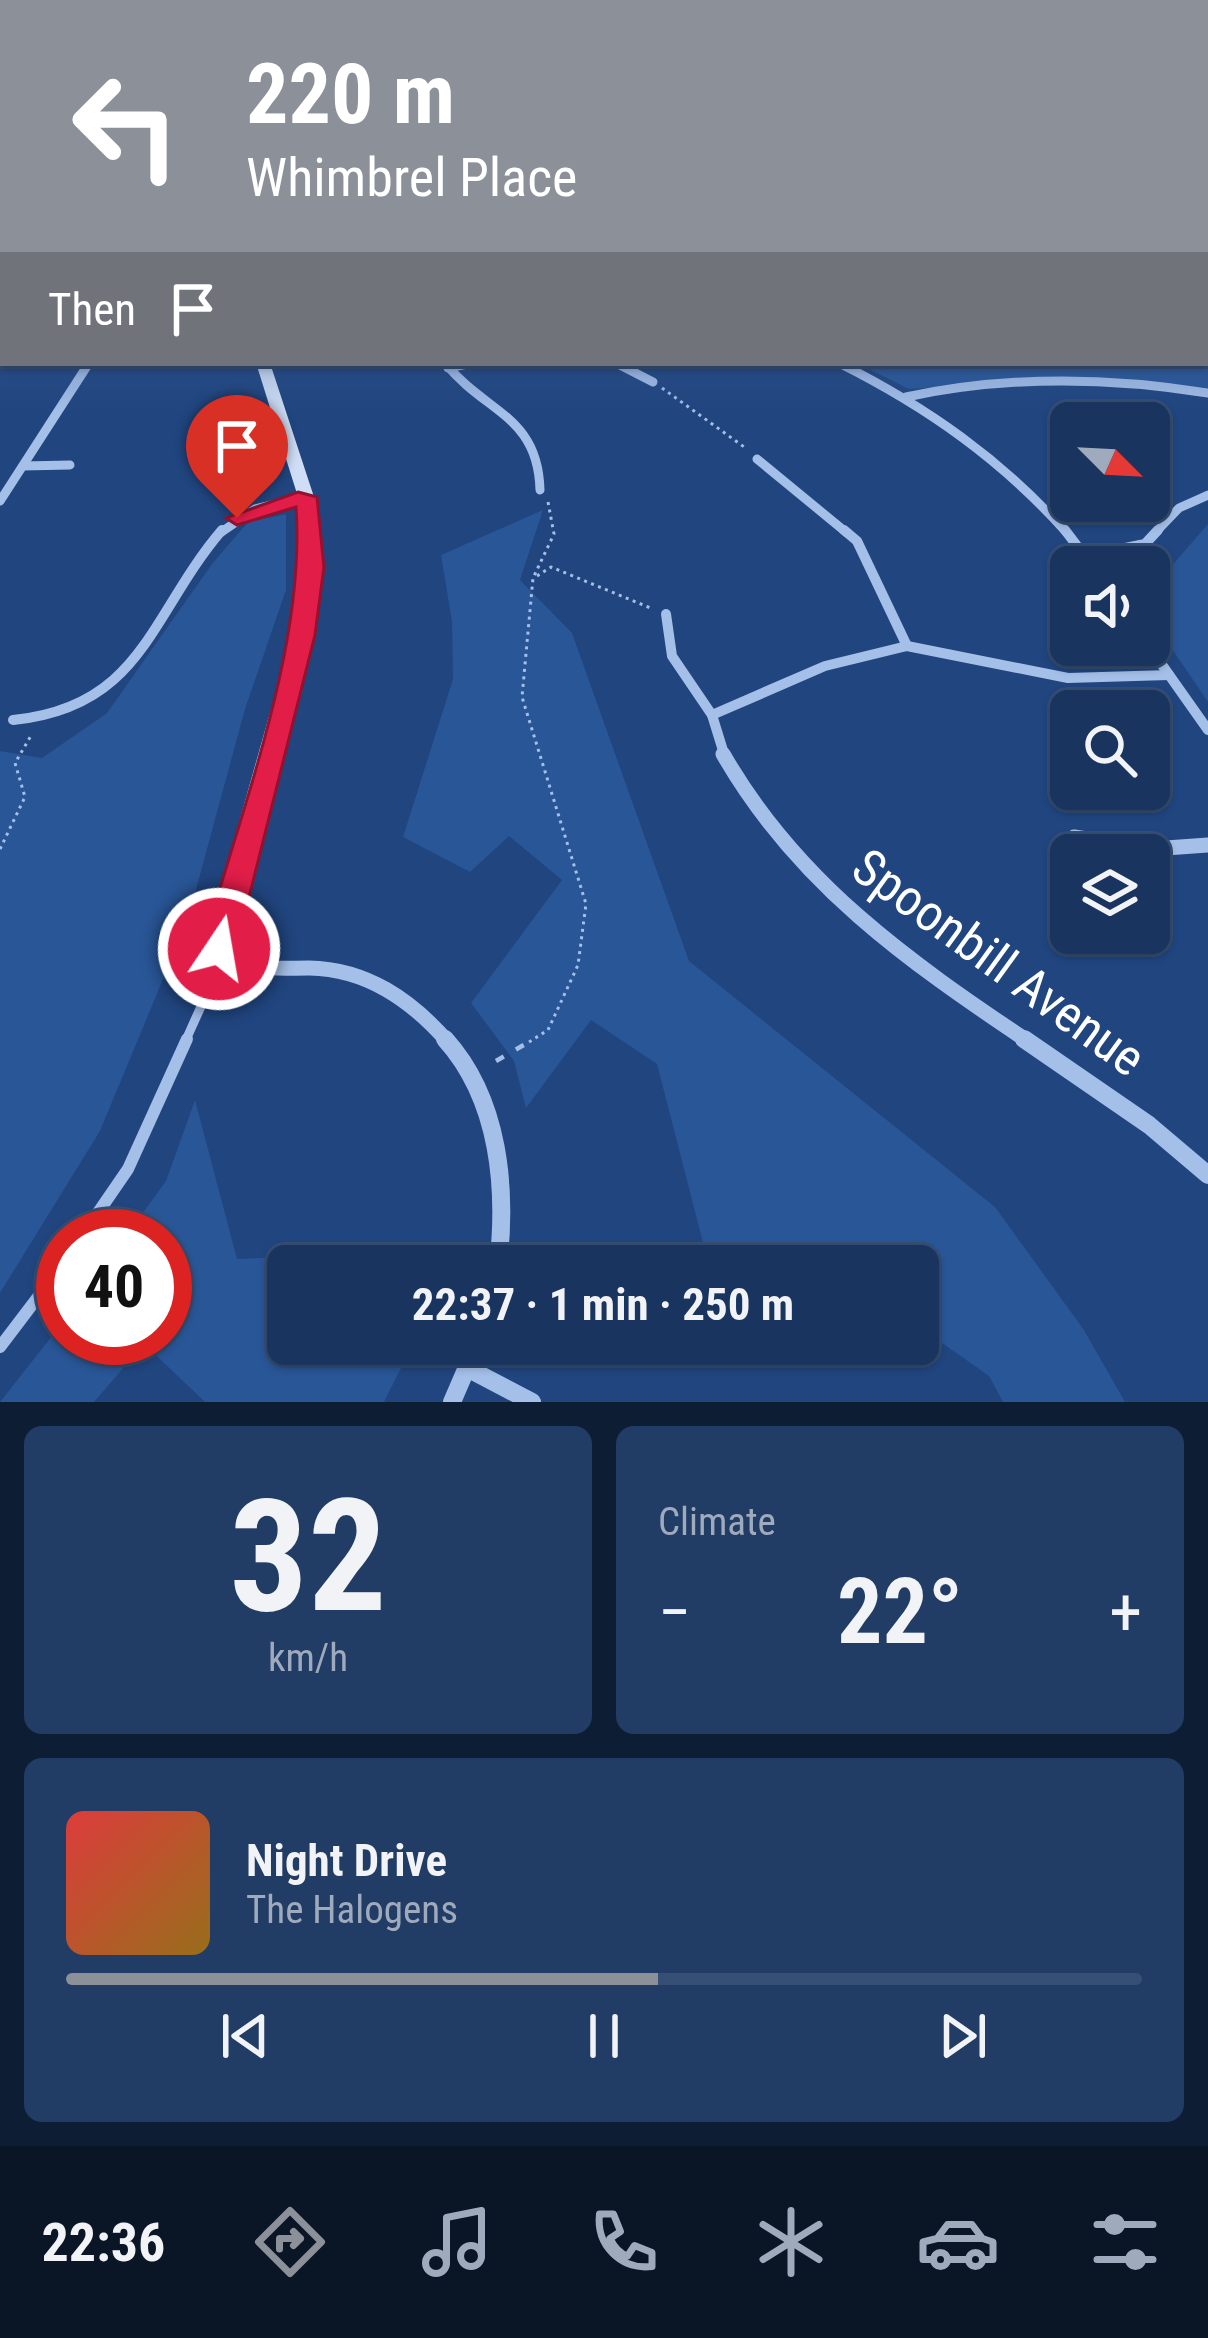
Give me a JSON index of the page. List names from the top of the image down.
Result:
{
  "streets": {
    "street": ["Spoonbill Avenue"]
  },
  "north": "bottom right",
  "page": {
    "turn": ["220 m", "Whimbrel Place"],
    "then": "Then",
    "limit": "40",
    "trip": "22:37 · 1 min · 250 m",
    "tile": [
      ["32", "km/h"],
      "Climate"
    ],
    "heat": ["−", "22°", "+"],
    "song": ["Night Drive", "The Halogens"],
    "tabs": "22:36"
  }
}
